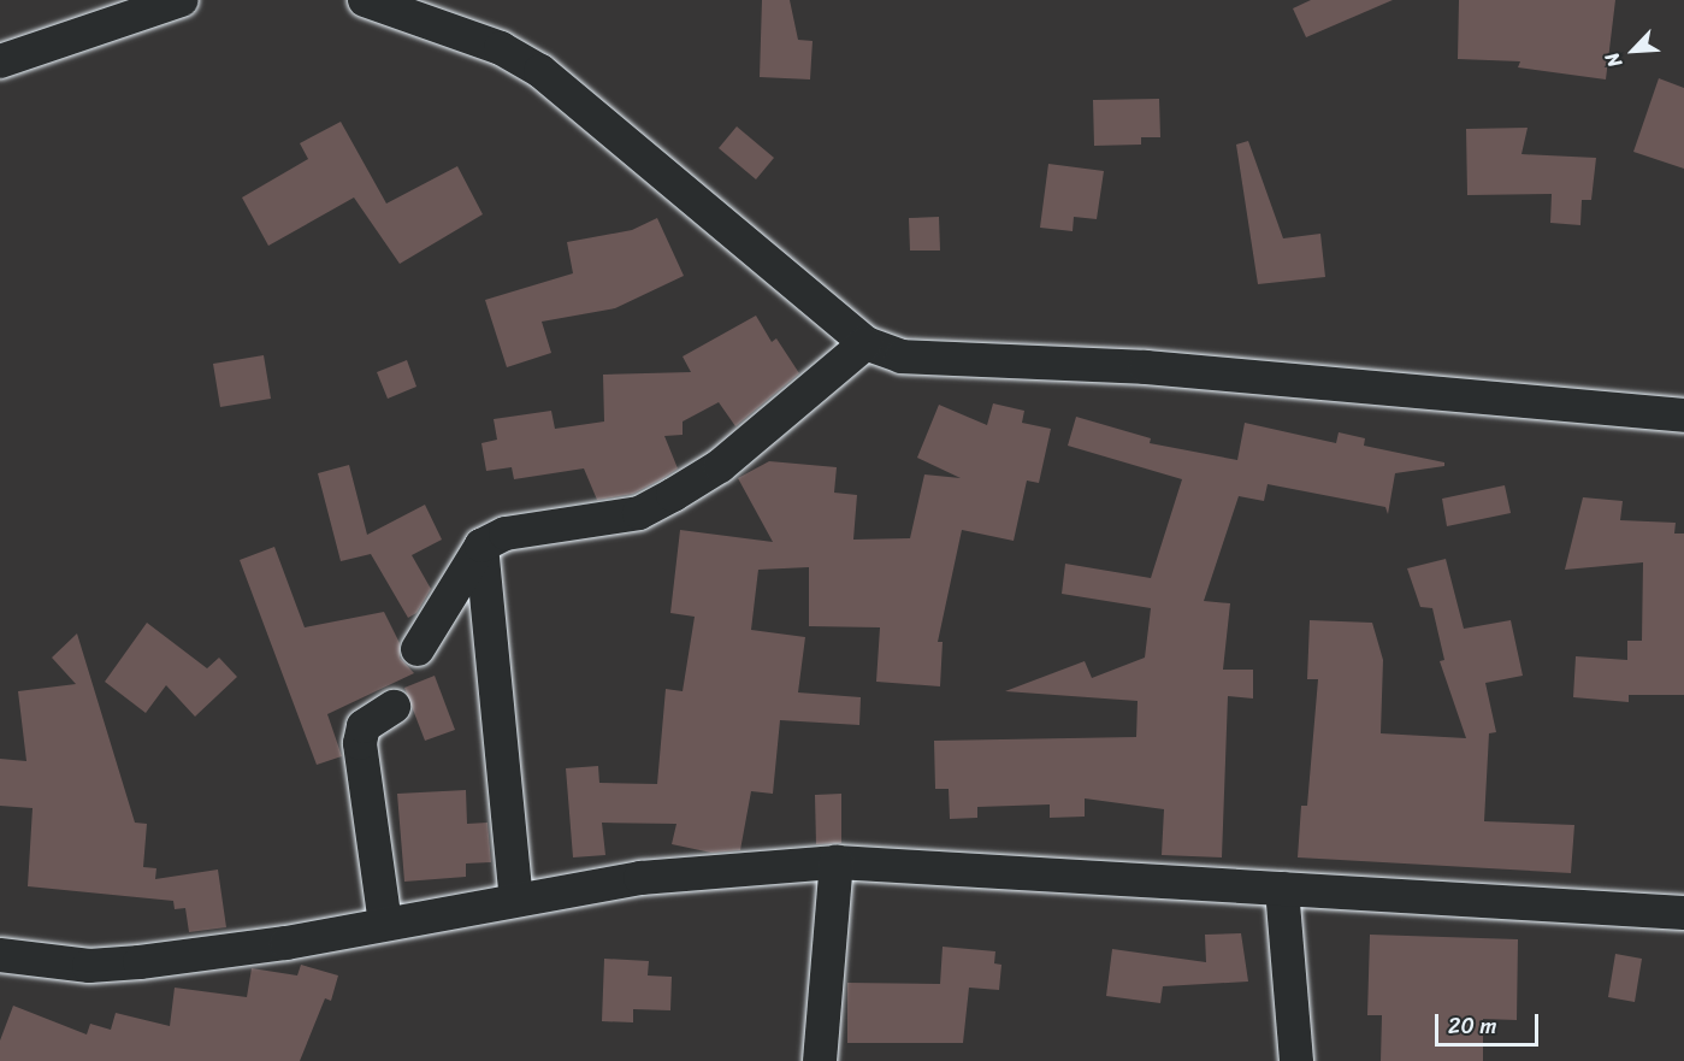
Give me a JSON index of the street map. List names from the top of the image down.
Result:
{
  "scale_bar": "20 m",
  "north": "bottom left"
}
